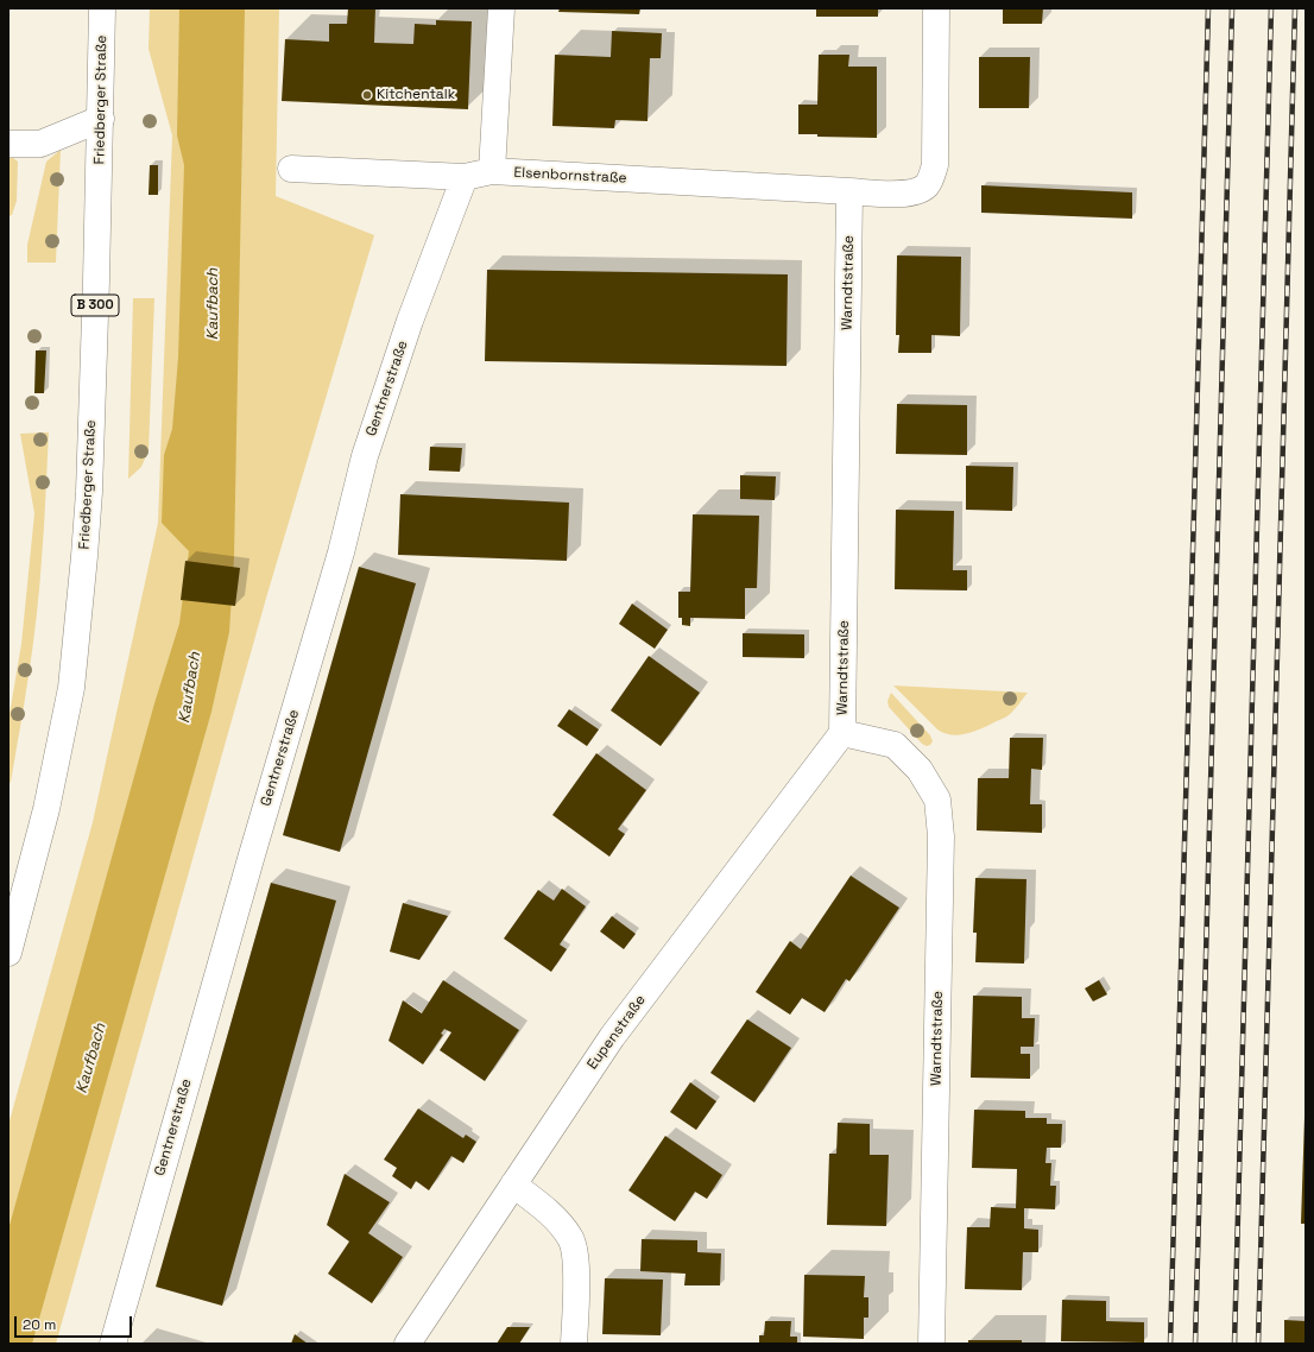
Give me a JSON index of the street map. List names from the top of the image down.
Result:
{
  "streets": {
    "street": [
      "Friedberger Straße",
      "Elsenbornstraße",
      "Warndtstraße",
      "B 300",
      "Gentnerstraße",
      "Eupenstraße"
    ]
  },
  "crossings": [
    ["Elsenbornstraße", "Warndtstraße"],
    ["Elsenbornstraße", "Gentnerstraße"],
    ["Warndtstraße", "Eupenstraße"]
  ],
  "water": ["Kaufbach"],
  "places": ["Kitchentalk"],
  "scale_bar": "20 m"
}
